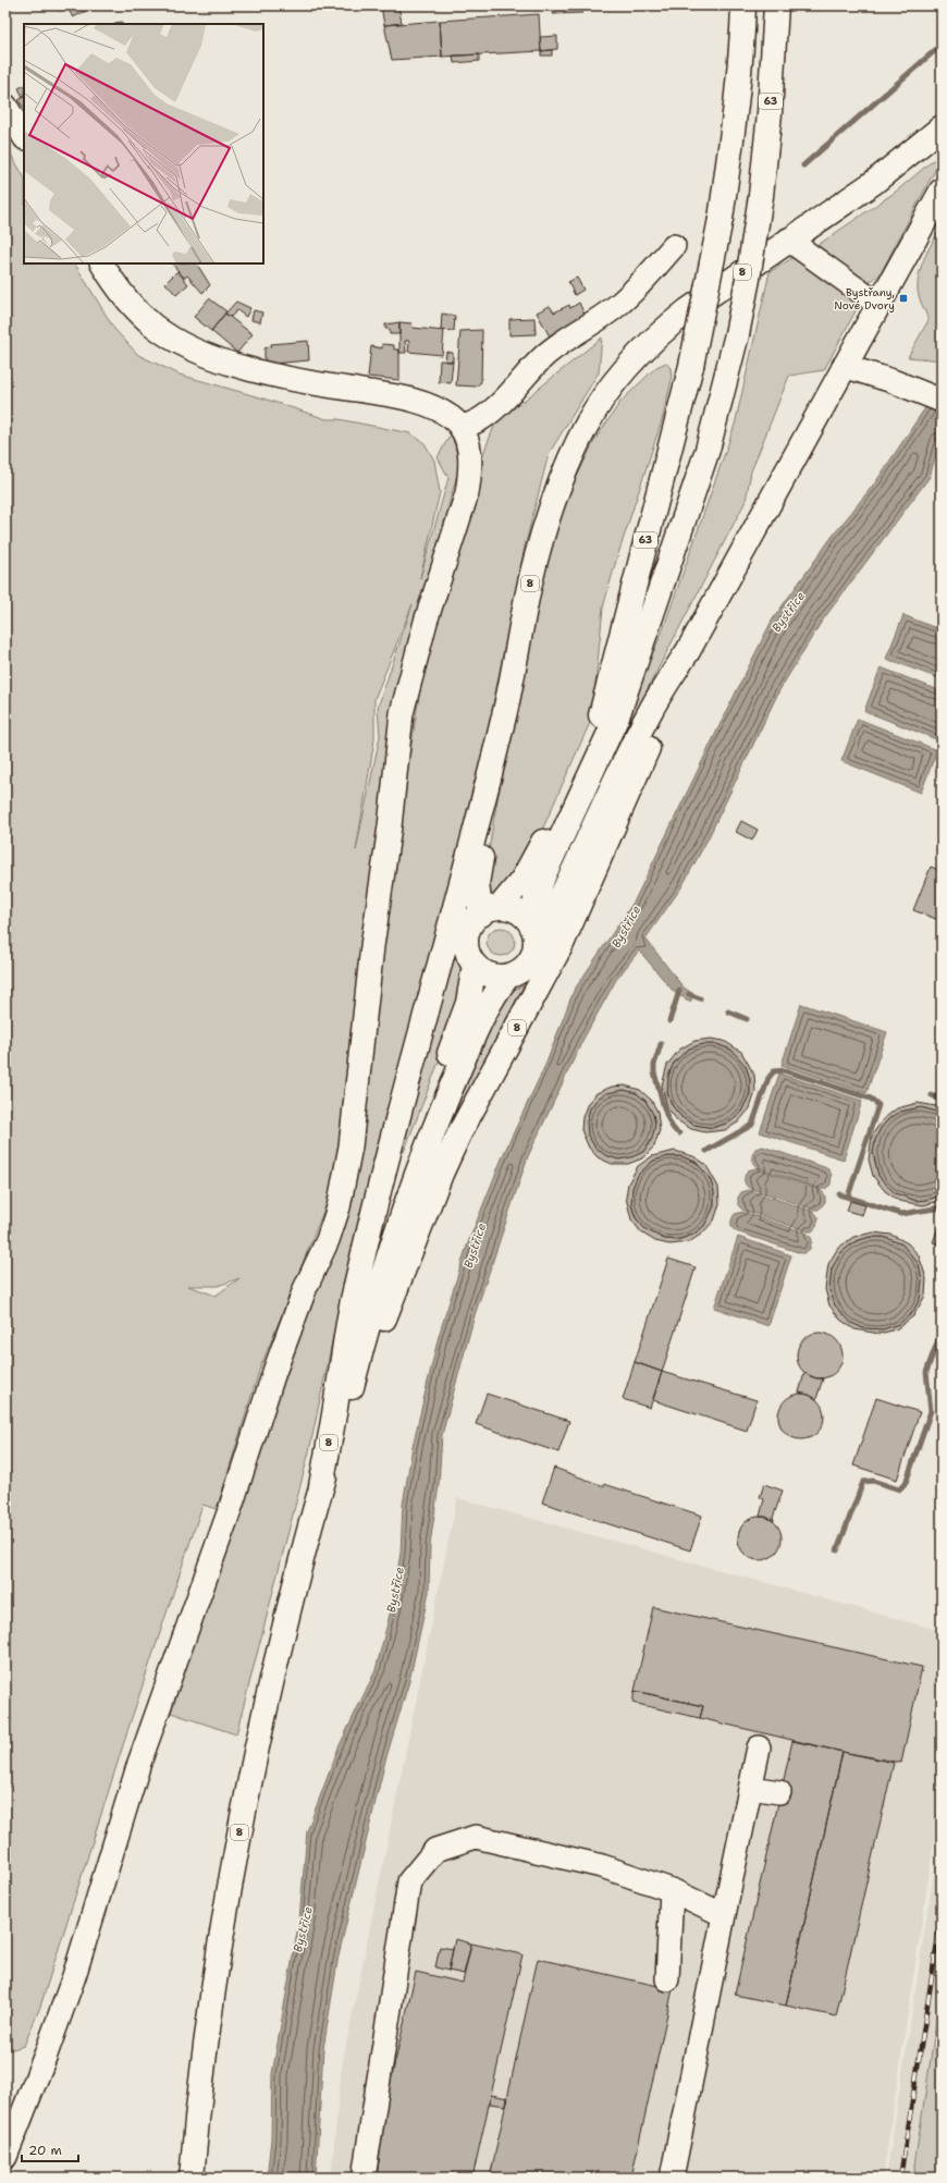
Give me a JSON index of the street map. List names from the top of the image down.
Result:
{
  "streets": {
    "main road": ["63", "8"]
  },
  "water": ["Bystřice"],
  "places": {
    "transit": ["Bystřany, Nové Dvory"]
  },
  "scale_bar": "20 m"
}
